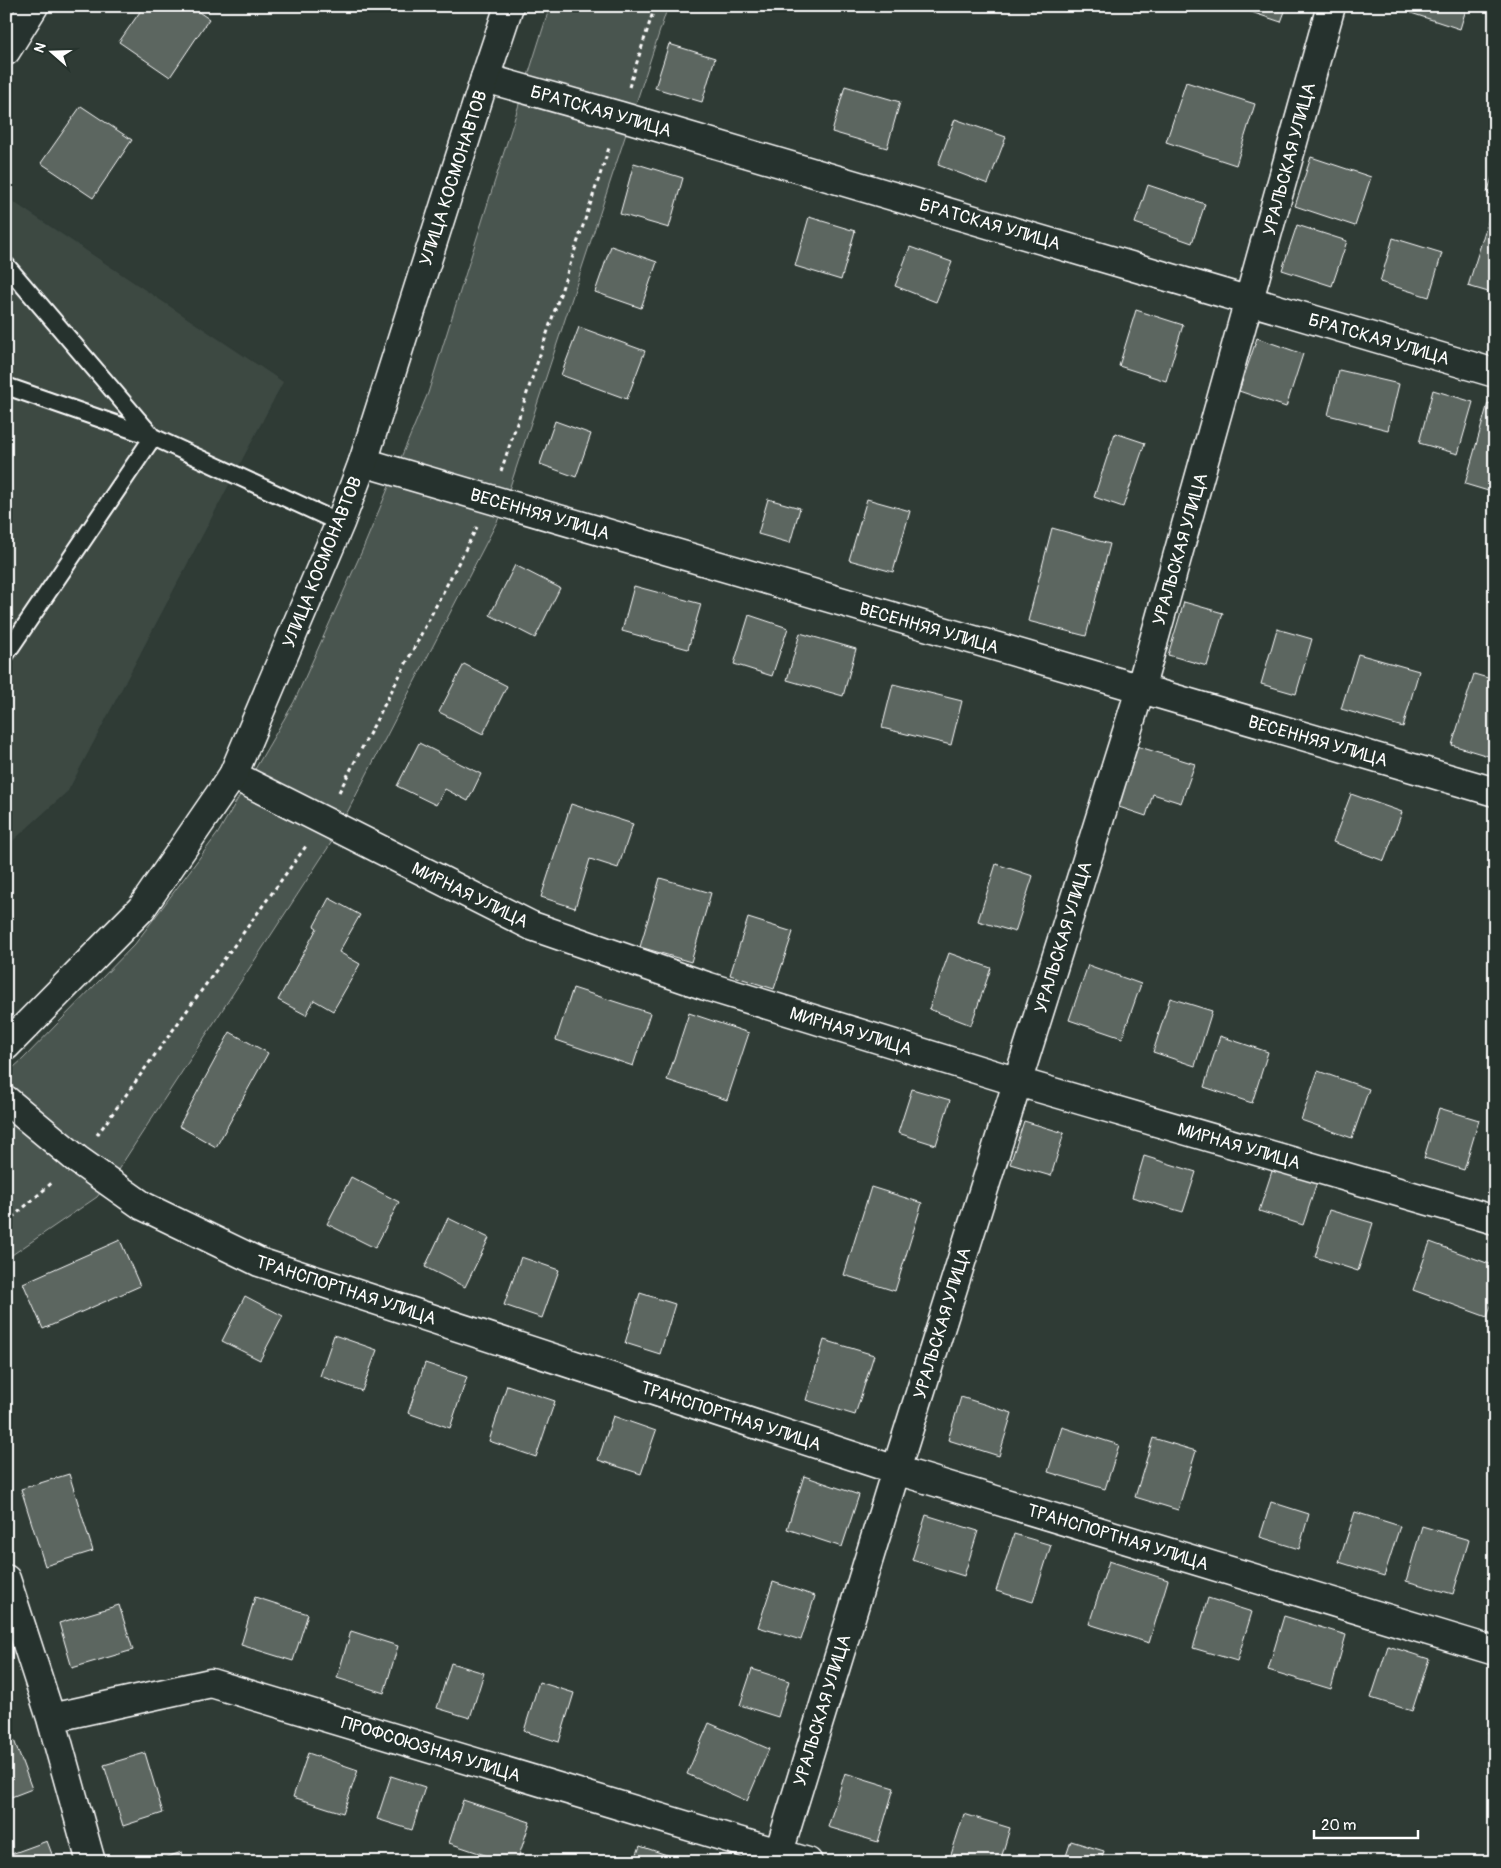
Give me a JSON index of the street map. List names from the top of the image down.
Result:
{
  "streets": {
    "street": [
      "БРАТСКАЯ УЛИЦА",
      "УРАЛЬСКАЯ УЛИЦА",
      "УЛИЦА КОСМОНАВТОВ",
      "ВЕСЕННЯЯ УЛИЦА",
      "МИРНАЯ УЛИЦА",
      "ТРАНСПОРТНАЯ УЛИЦА",
      "ПРОФСОЮЗНАЯ УЛИЦА"
    ]
  },
  "crossings": [
    ["БРАТСКАЯ УЛИЦА", "УРАЛЬСКАЯ УЛИЦА"],
    ["БРАТСКАЯ УЛИЦА", "УЛИЦА КОСМОНАВТОВ"],
    ["УРАЛЬСКАЯ УЛИЦА", "ВЕСЕННЯЯ УЛИЦА"],
    ["УРАЛЬСКАЯ УЛИЦА", "МИРНАЯ УЛИЦА"],
    ["УРАЛЬСКАЯ УЛИЦА", "ТРАНСПОРТНАЯ УЛИЦА"],
    ["УРАЛЬСКАЯ УЛИЦА", "ПРОФСОЮЗНАЯ УЛИЦА"],
    ["УЛИЦА КОСМОНАВТОВ", "ВЕСЕННЯЯ УЛИЦА"],
    ["УЛИЦА КОСМОНАВТОВ", "МИРНАЯ УЛИЦА"]
  ],
  "scale_bar": "20 m",
  "north": "left"
}
